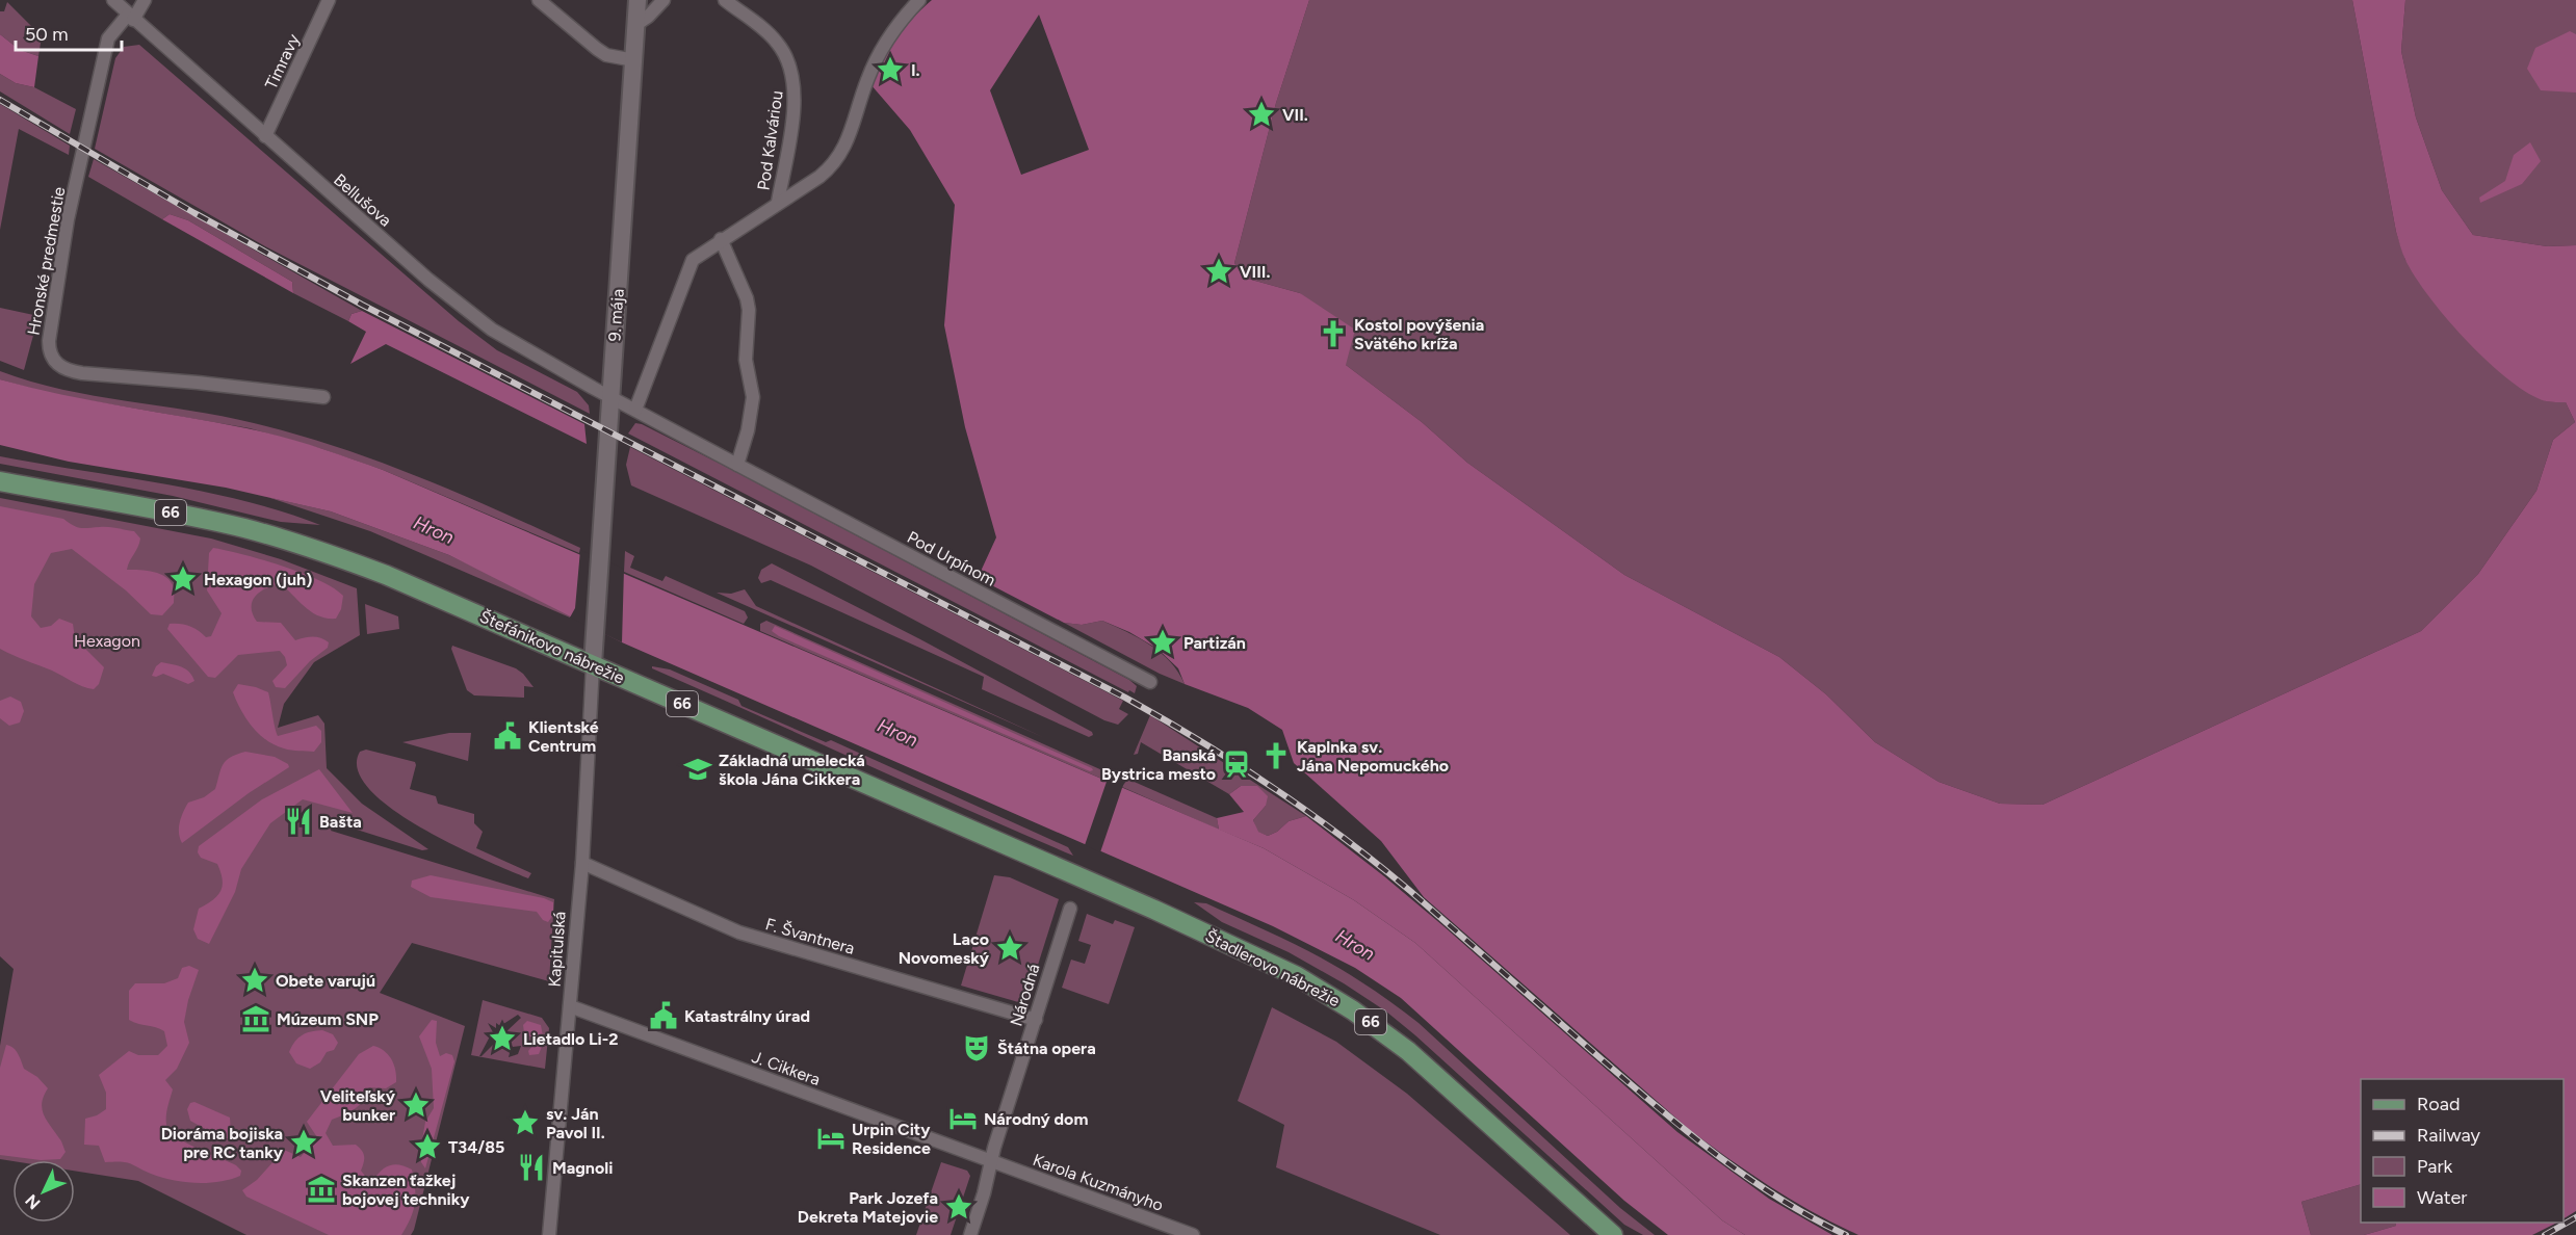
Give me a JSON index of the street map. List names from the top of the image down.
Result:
{
  "streets": {
    "main road": [
      "9. mája",
      "66",
      "Štefánikovo nábrežie",
      "Štadlerovo nábrežie"
    ],
    "street": [
      "Timravy",
      "Pod Kalváriou",
      "Bellušova",
      "Hronské predmestie",
      "Pod Urpínom",
      "F. Švantnera",
      "Kapitulská",
      "Národná",
      "J. Cikkera",
      "Karola Kuzmányho"
    ]
  },
  "crossings": [
    ["Timravy", "Bellušova"],
    ["Bellušova", "Hronské predmestie"],
    ["Bellušova", "9. mája"],
    ["Bellušova", "Pod Urpínom"],
    ["9. mája", "Pod Urpínom"],
    ["9. mája", "Štefánikovo nábrežie"],
    ["9. mája", "Kapitulská"],
    ["Štefánikovo nábrežie", "Kapitulská"],
    ["Štefánikovo nábrežie", "Štadlerovo nábrežie"],
    ["F. Švantnera", "Kapitulská"],
    ["F. Švantnera", "Národná"],
    ["Kapitulská", "J. Cikkera"],
    ["Národná", "J. Cikkera"],
    ["Národná", "Karola Kuzmányho"],
    ["J. Cikkera", "Karola Kuzmányho"]
  ],
  "water": ["Hron"],
  "parks": ["Hexagon"],
  "places": {
    "place": [
      "I.",
      "VII.",
      "VIII.",
      "Hexagon (juh)",
      "Partizán",
      "Laco Novomeský",
      "Obete varujú",
      "Lietadlo Li-2",
      "Veliteľský bunker",
      "sv. Ján Pavol II.",
      "Dioráma bojiska pre RC tanky",
      "T34/85",
      "Park Jozefa Dekreta Matejovie"
    ],
    "church": ["Kostol povýšenia Svätého kríža", "Kaplnka sv. Jána Nepomuckého"],
    "public building": ["Klientské Centrum", "Katastrálny úrad"],
    "station": ["Banská Bystrica mesto"],
    "school or university": ["Základná umelecká škola Jána Cikkera"],
    "restaurant": ["Bašta", "Magnoli"],
    "museum": ["Múzeum SNP", "Skanzen ťažkej bojovej techniky"],
    "theatre": ["Štátna opera"],
    "hotel": ["Národný dom", "Urpin City Residence"]
  },
  "legend": [
    "Road",
    "Railway",
    "Park",
    "Water"
  ],
  "scale_bar": "50 m",
  "north": "bottom left"
}
